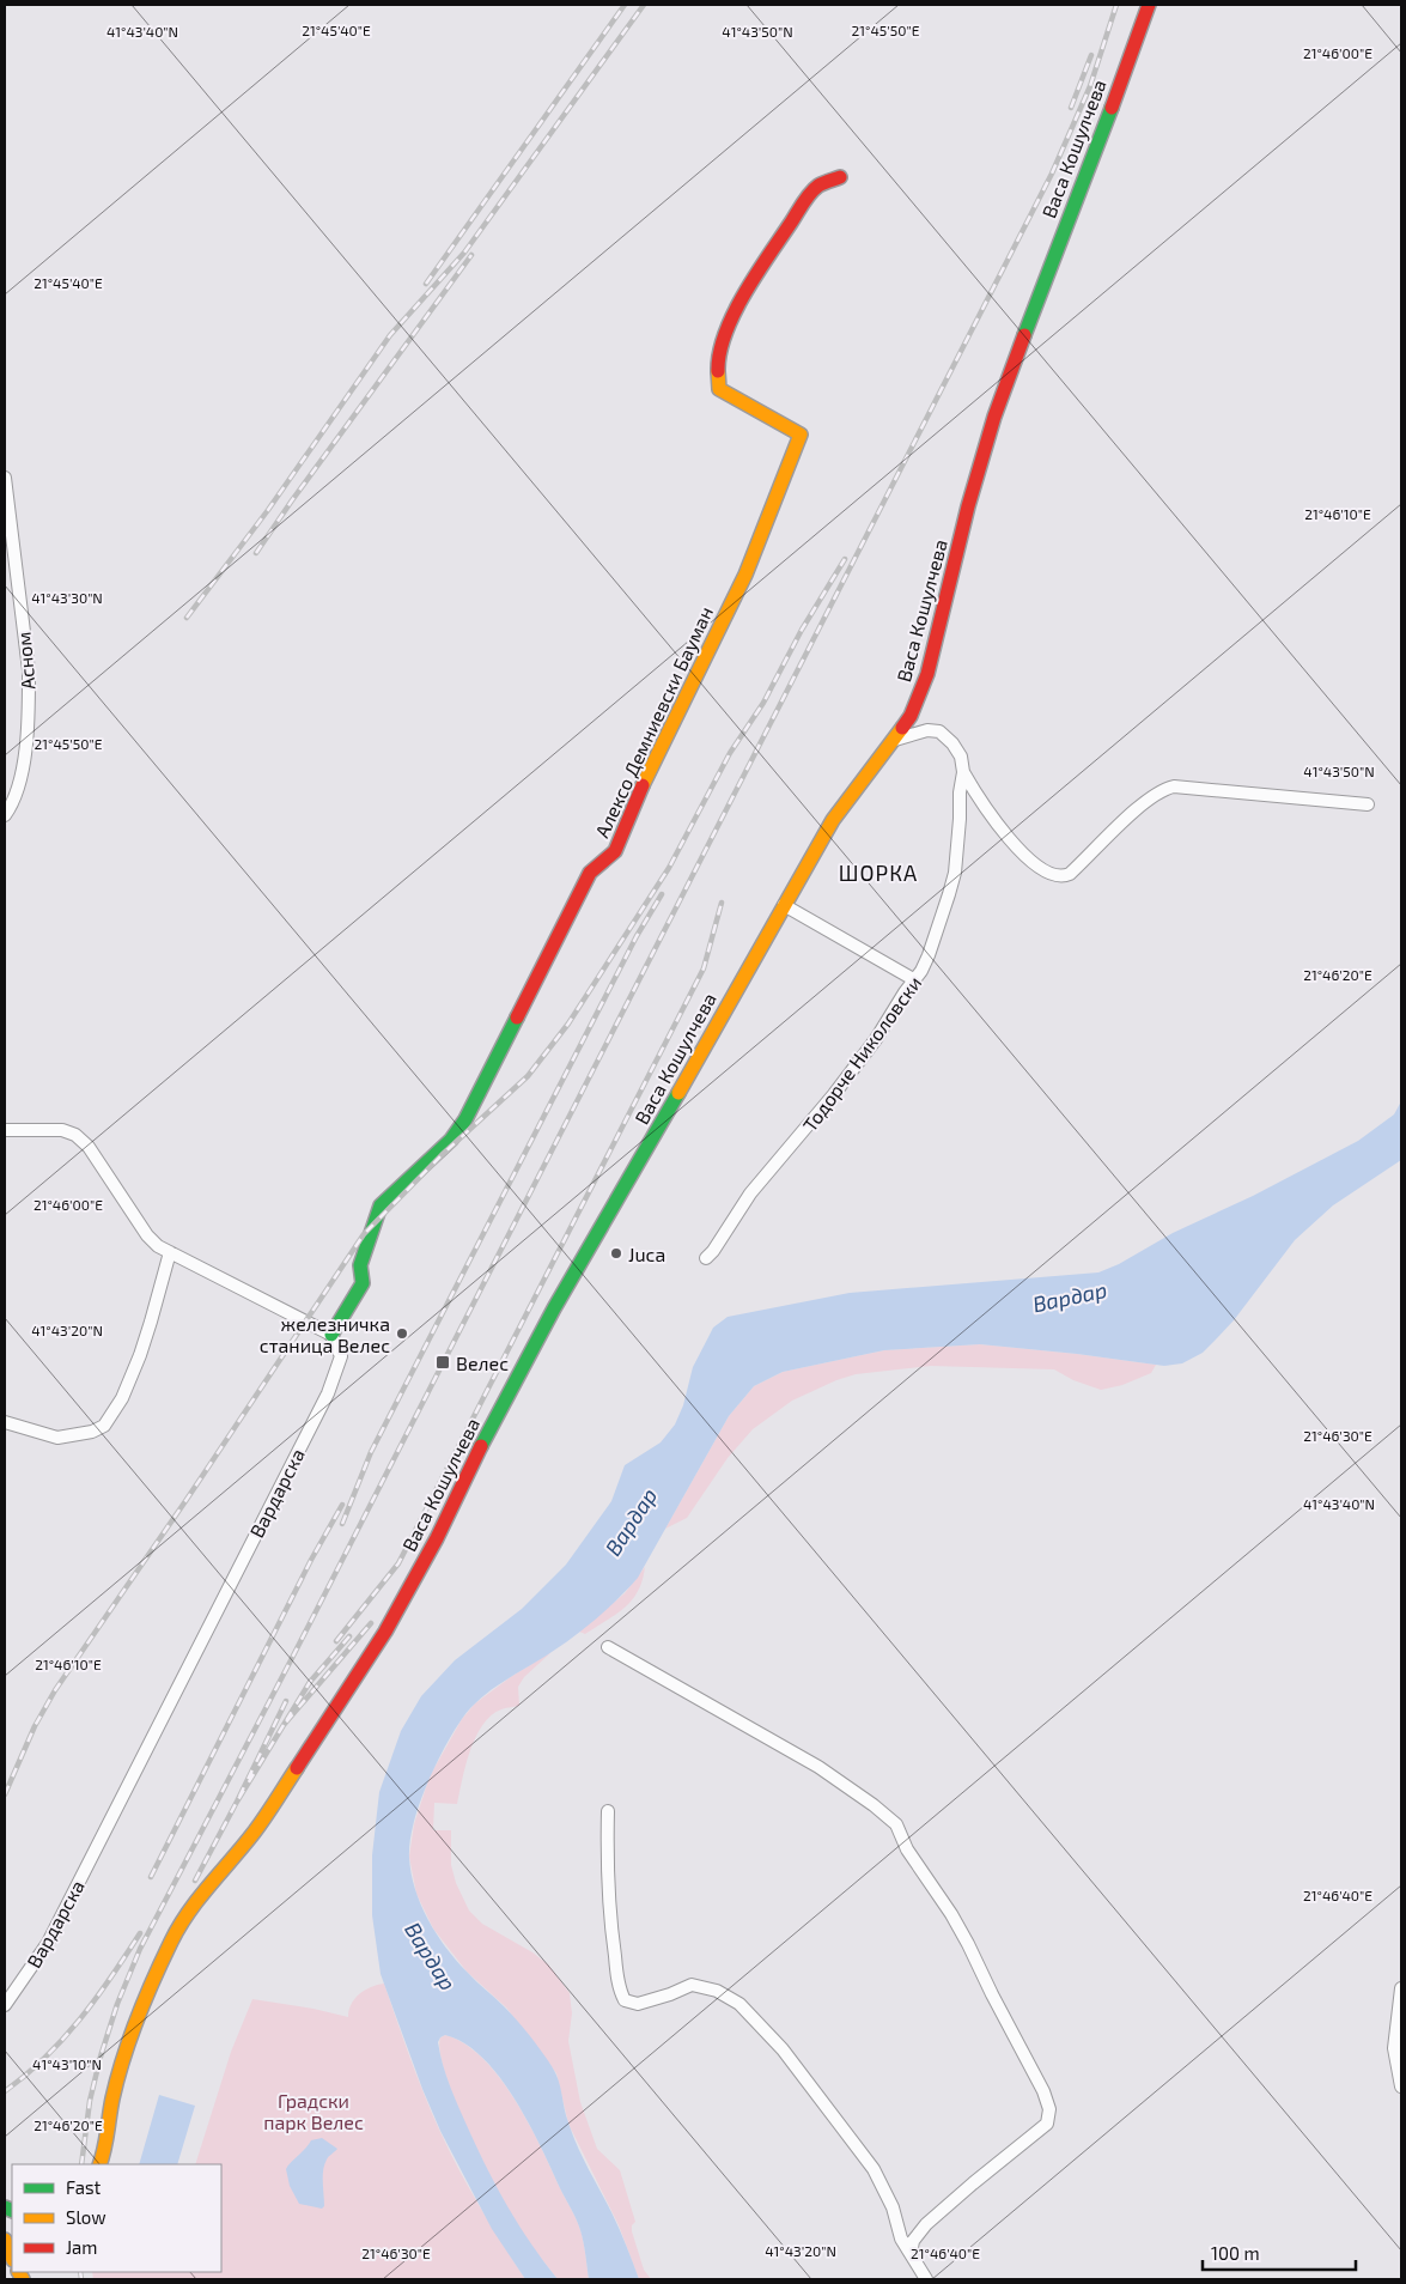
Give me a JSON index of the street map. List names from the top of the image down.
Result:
{
  "streets": {
    "main road": ["Васа Кошулчева", "Алексо Демниевски Бауман"],
    "street": ["Асном", "Тодорче Николовски", "Вардарска"]
  },
  "crossings": [
    ["Васа Кошулчева", "Тодорче Николовски"],
    ["Алексо Демниевски Бауман", "Вардарска"]
  ],
  "districts": ["ШОРКА"],
  "water": ["Вардар"],
  "parks": ["Градски парк Велес"],
  "places": {
    "other": ["Juca", "железничка станица Велес"],
    "transit": ["Велес"]
  },
  "legend": ["Fast", "Slow", "Jam"],
  "scale_bar": "100 m",
  "coordinates": [
    "21°45'50\"E",
    "21°45'40\"E",
    "41°43'40\"N",
    "41°43'50\"N",
    "21°46'00\"E",
    "21°46'10\"E",
    "41°43'30\"N",
    "21°46'20\"E",
    "41°43'20\"N",
    "21°46'30\"E",
    "21°46'40\"E",
    "41°43'10\"N"
  ]
}
